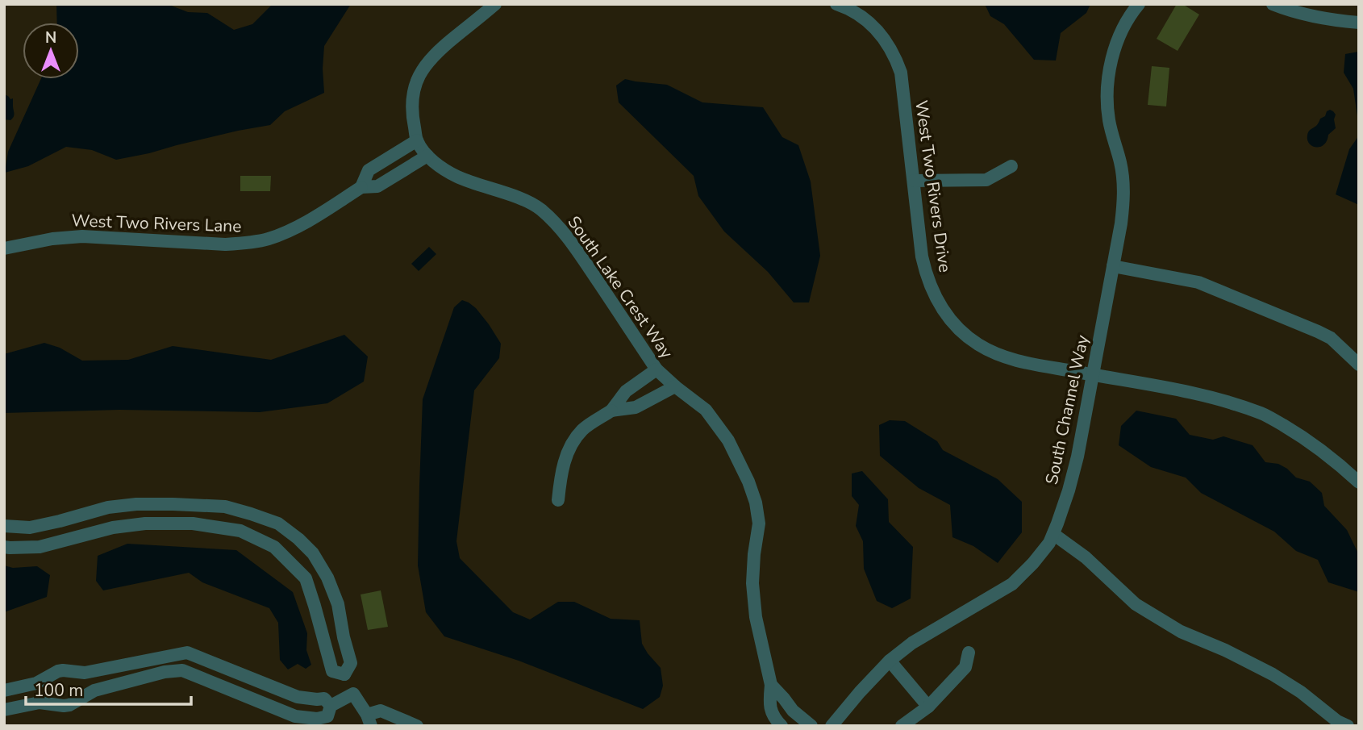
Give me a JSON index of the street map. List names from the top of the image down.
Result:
{
  "streets": {
    "street": [
      "West Two Rivers Drive",
      "West Two Rivers Lane",
      "South Lake Crest Way",
      "South Channel Way"
    ]
  },
  "crossings": [
    ["West Two Rivers Drive", "South Channel Way"],
    ["West Two Rivers Lane", "South Lake Crest Way"]
  ],
  "scale_bar": "100 m",
  "north": "top"
}
